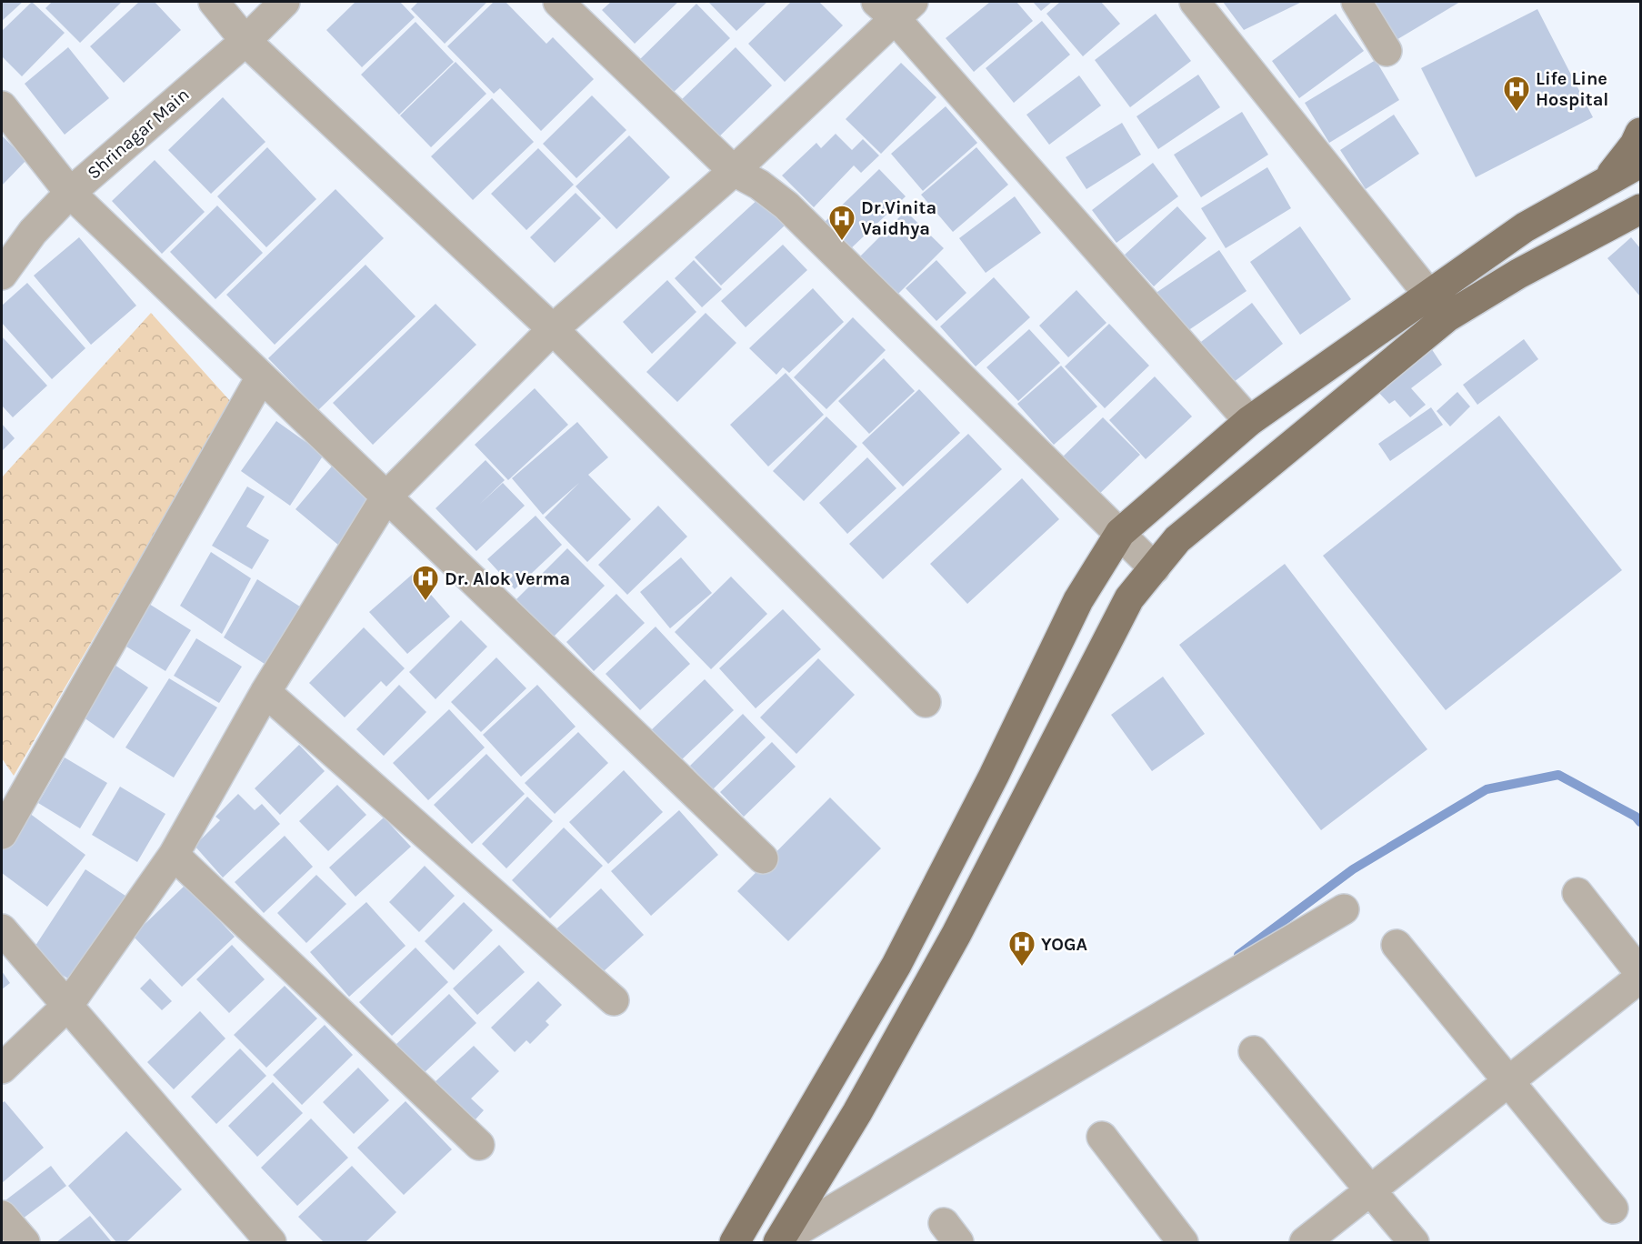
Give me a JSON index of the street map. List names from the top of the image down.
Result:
{
  "streets": {
    "street": ["Shrinagar Main"]
  },
  "places": {
    "hospital": [
      "Life Line Hospital",
      "Dr.Vinita Vaidhya",
      "Dr. Alok Verma",
      "YOGA"
    ]
  }
}
